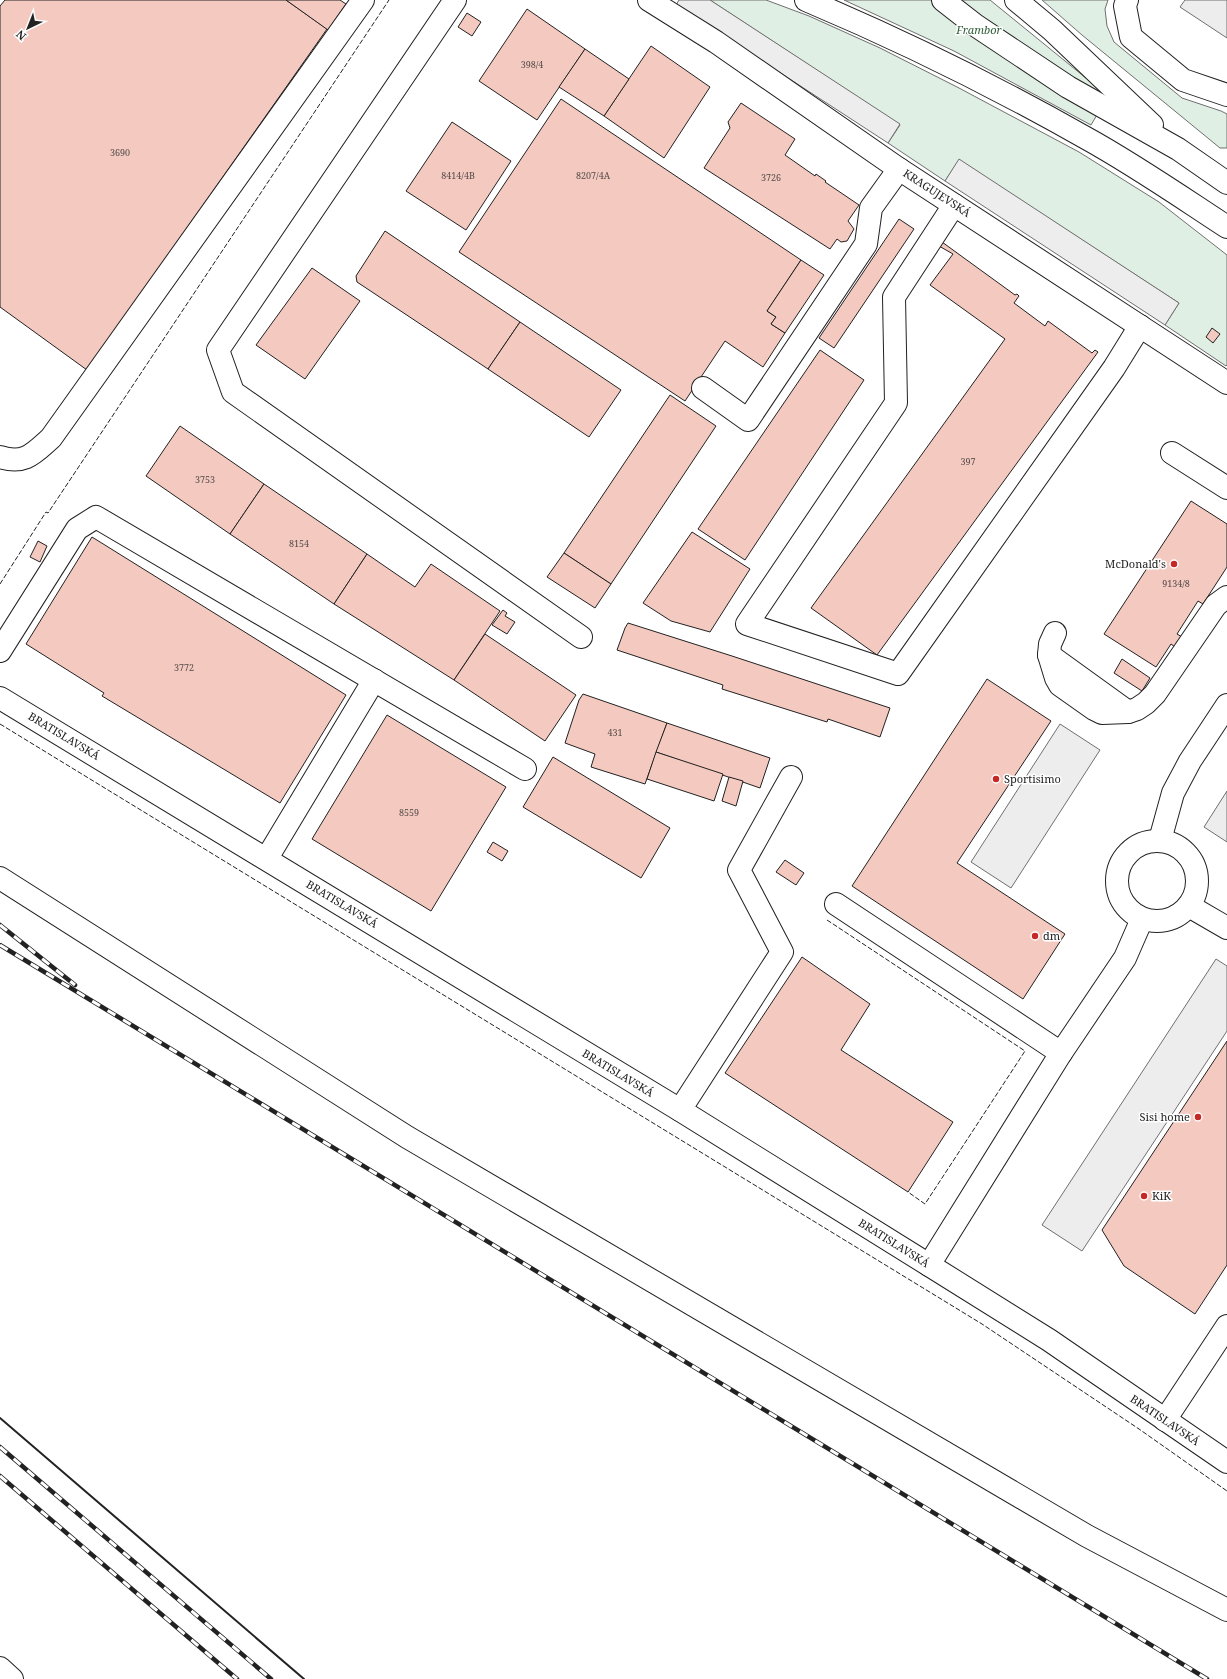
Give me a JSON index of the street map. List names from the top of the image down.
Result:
{
  "streets": {
    "street": ["KRAGUJEVSKÁ", "BRATISLAVSKÁ"]
  },
  "parks": ["Frambor"],
  "places": [
    "McDonald's",
    "Sportisimo",
    "dm",
    "Sisi home",
    "KiK"
  ],
  "house_numbers": [
    "398/4",
    "3690",
    "8414/4B",
    "8207/4A",
    "3726",
    "397",
    "3753",
    "8154",
    "9134/8",
    "3772",
    "431",
    "8559"
  ],
  "north": "bottom left"
}
